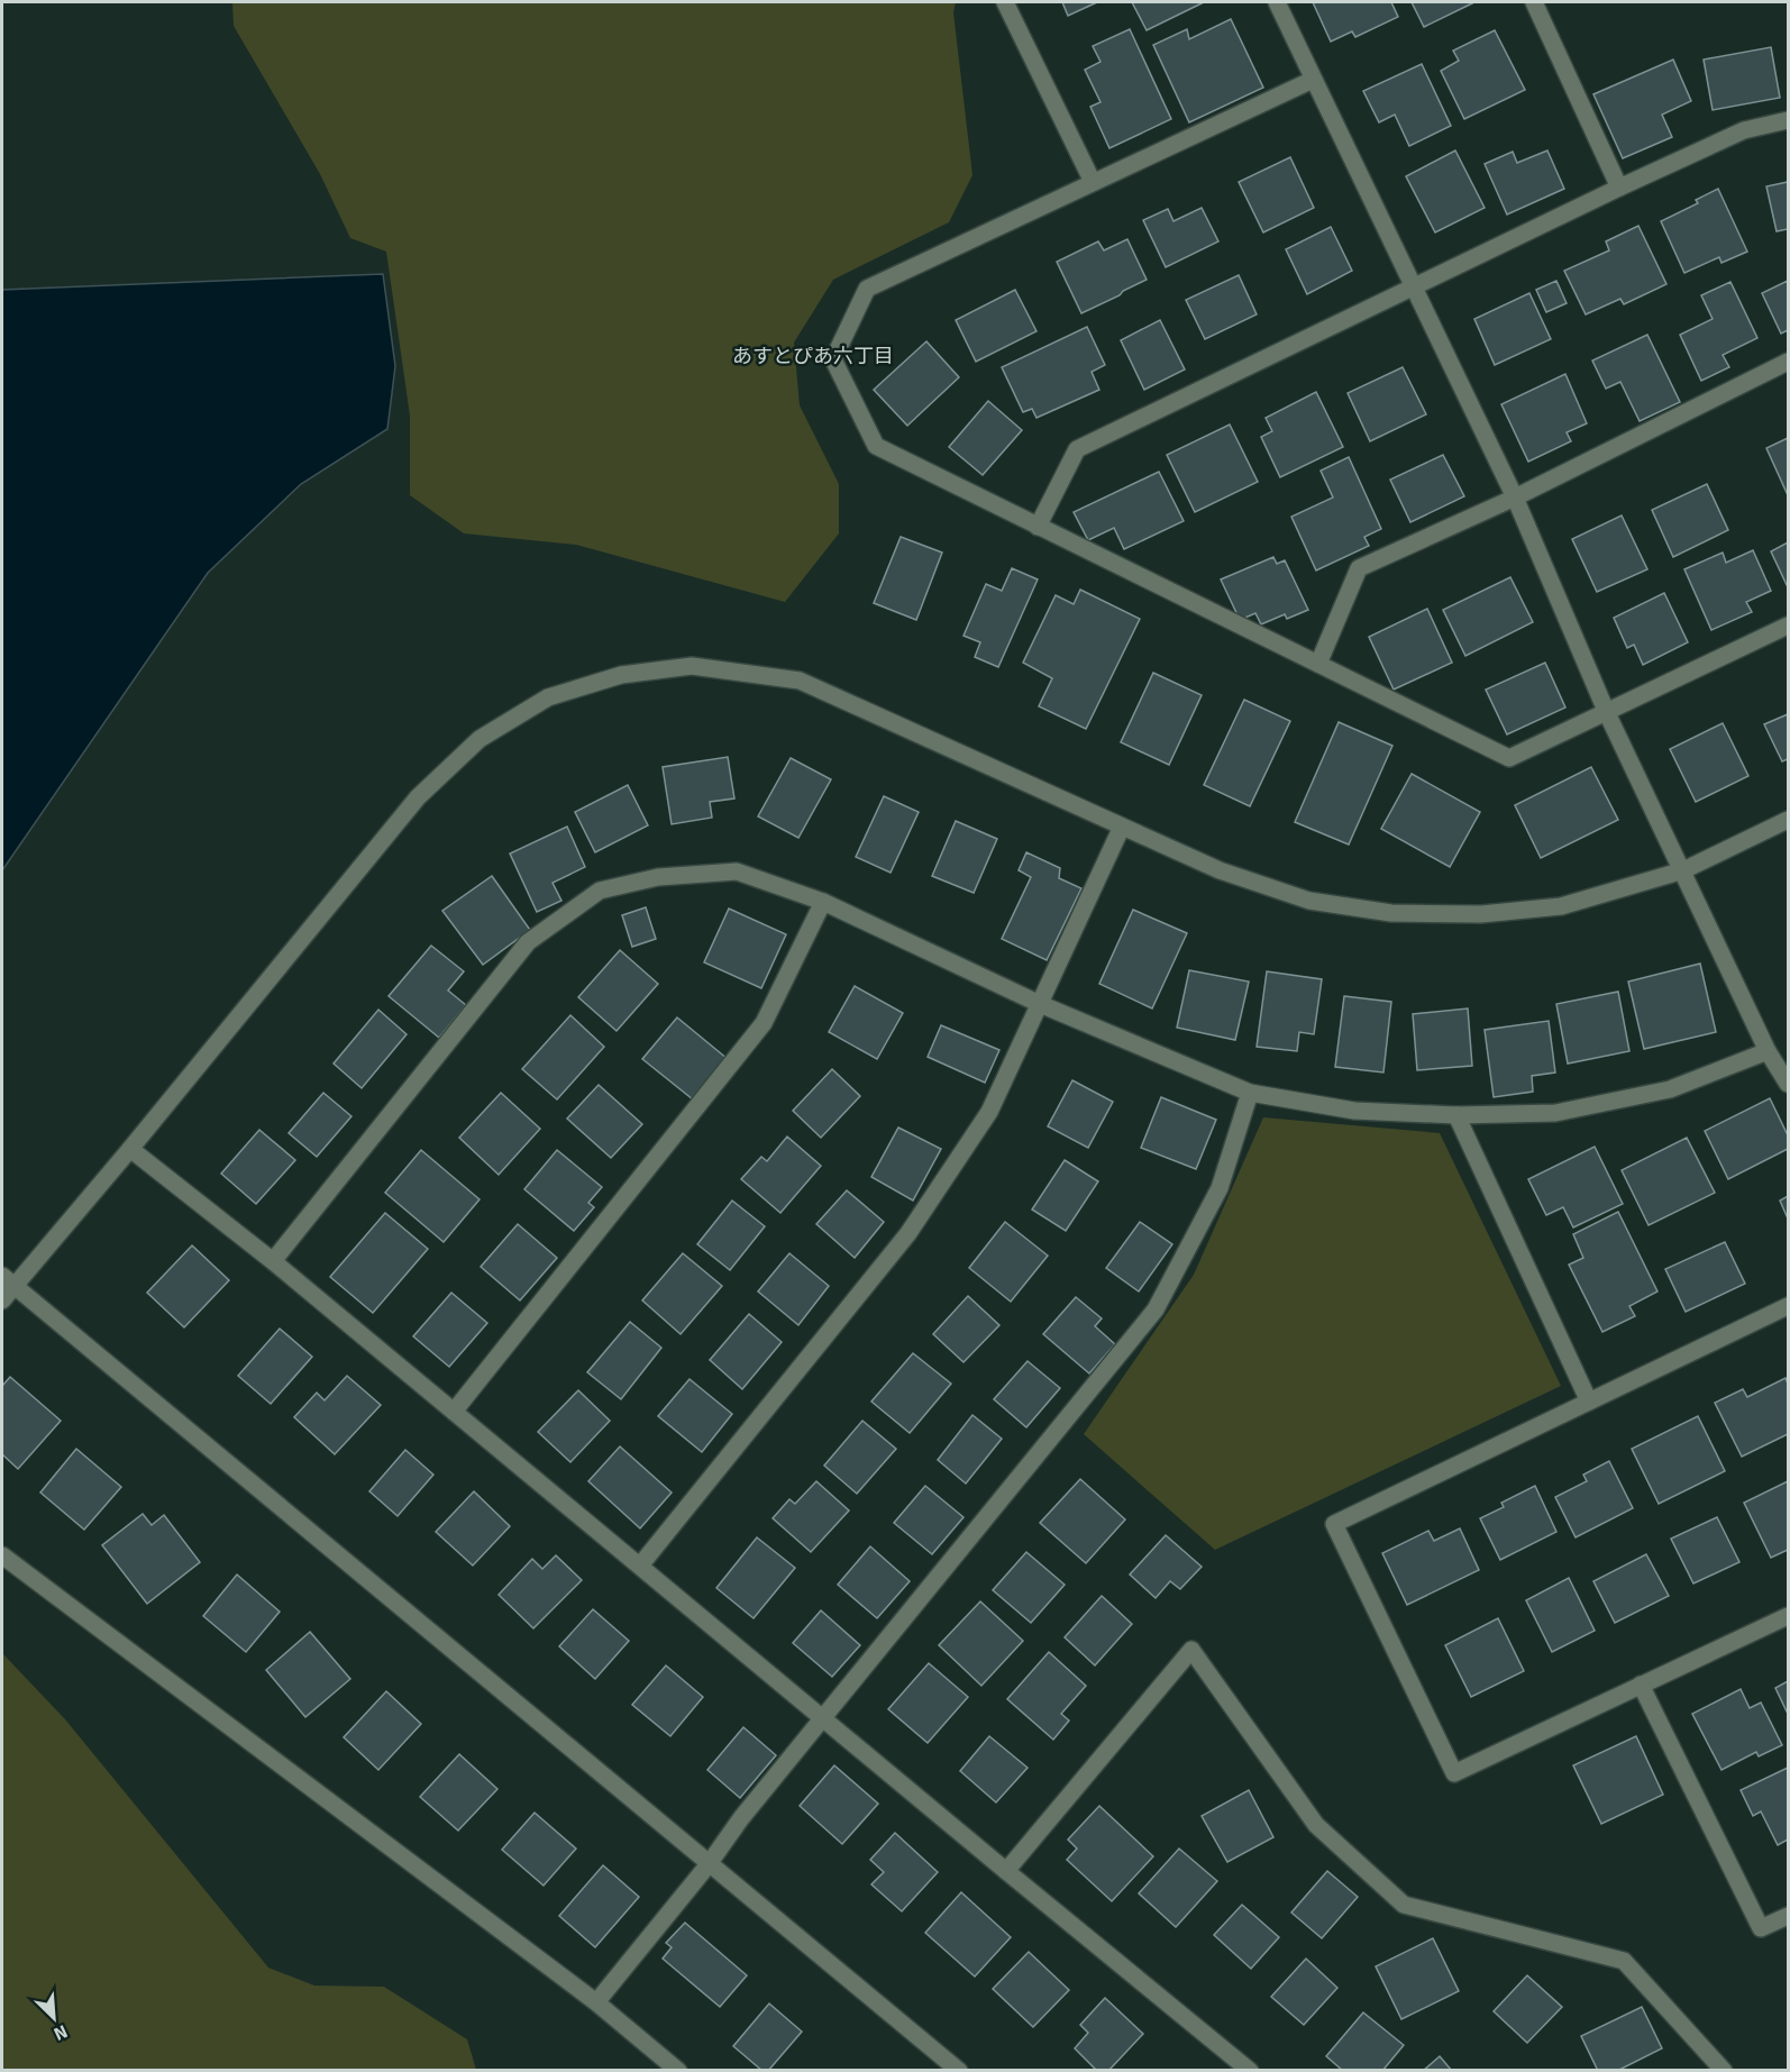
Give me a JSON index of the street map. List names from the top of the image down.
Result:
{
  "districts": ["あすとぴあ六丁目"],
  "north": "bottom right"
}
